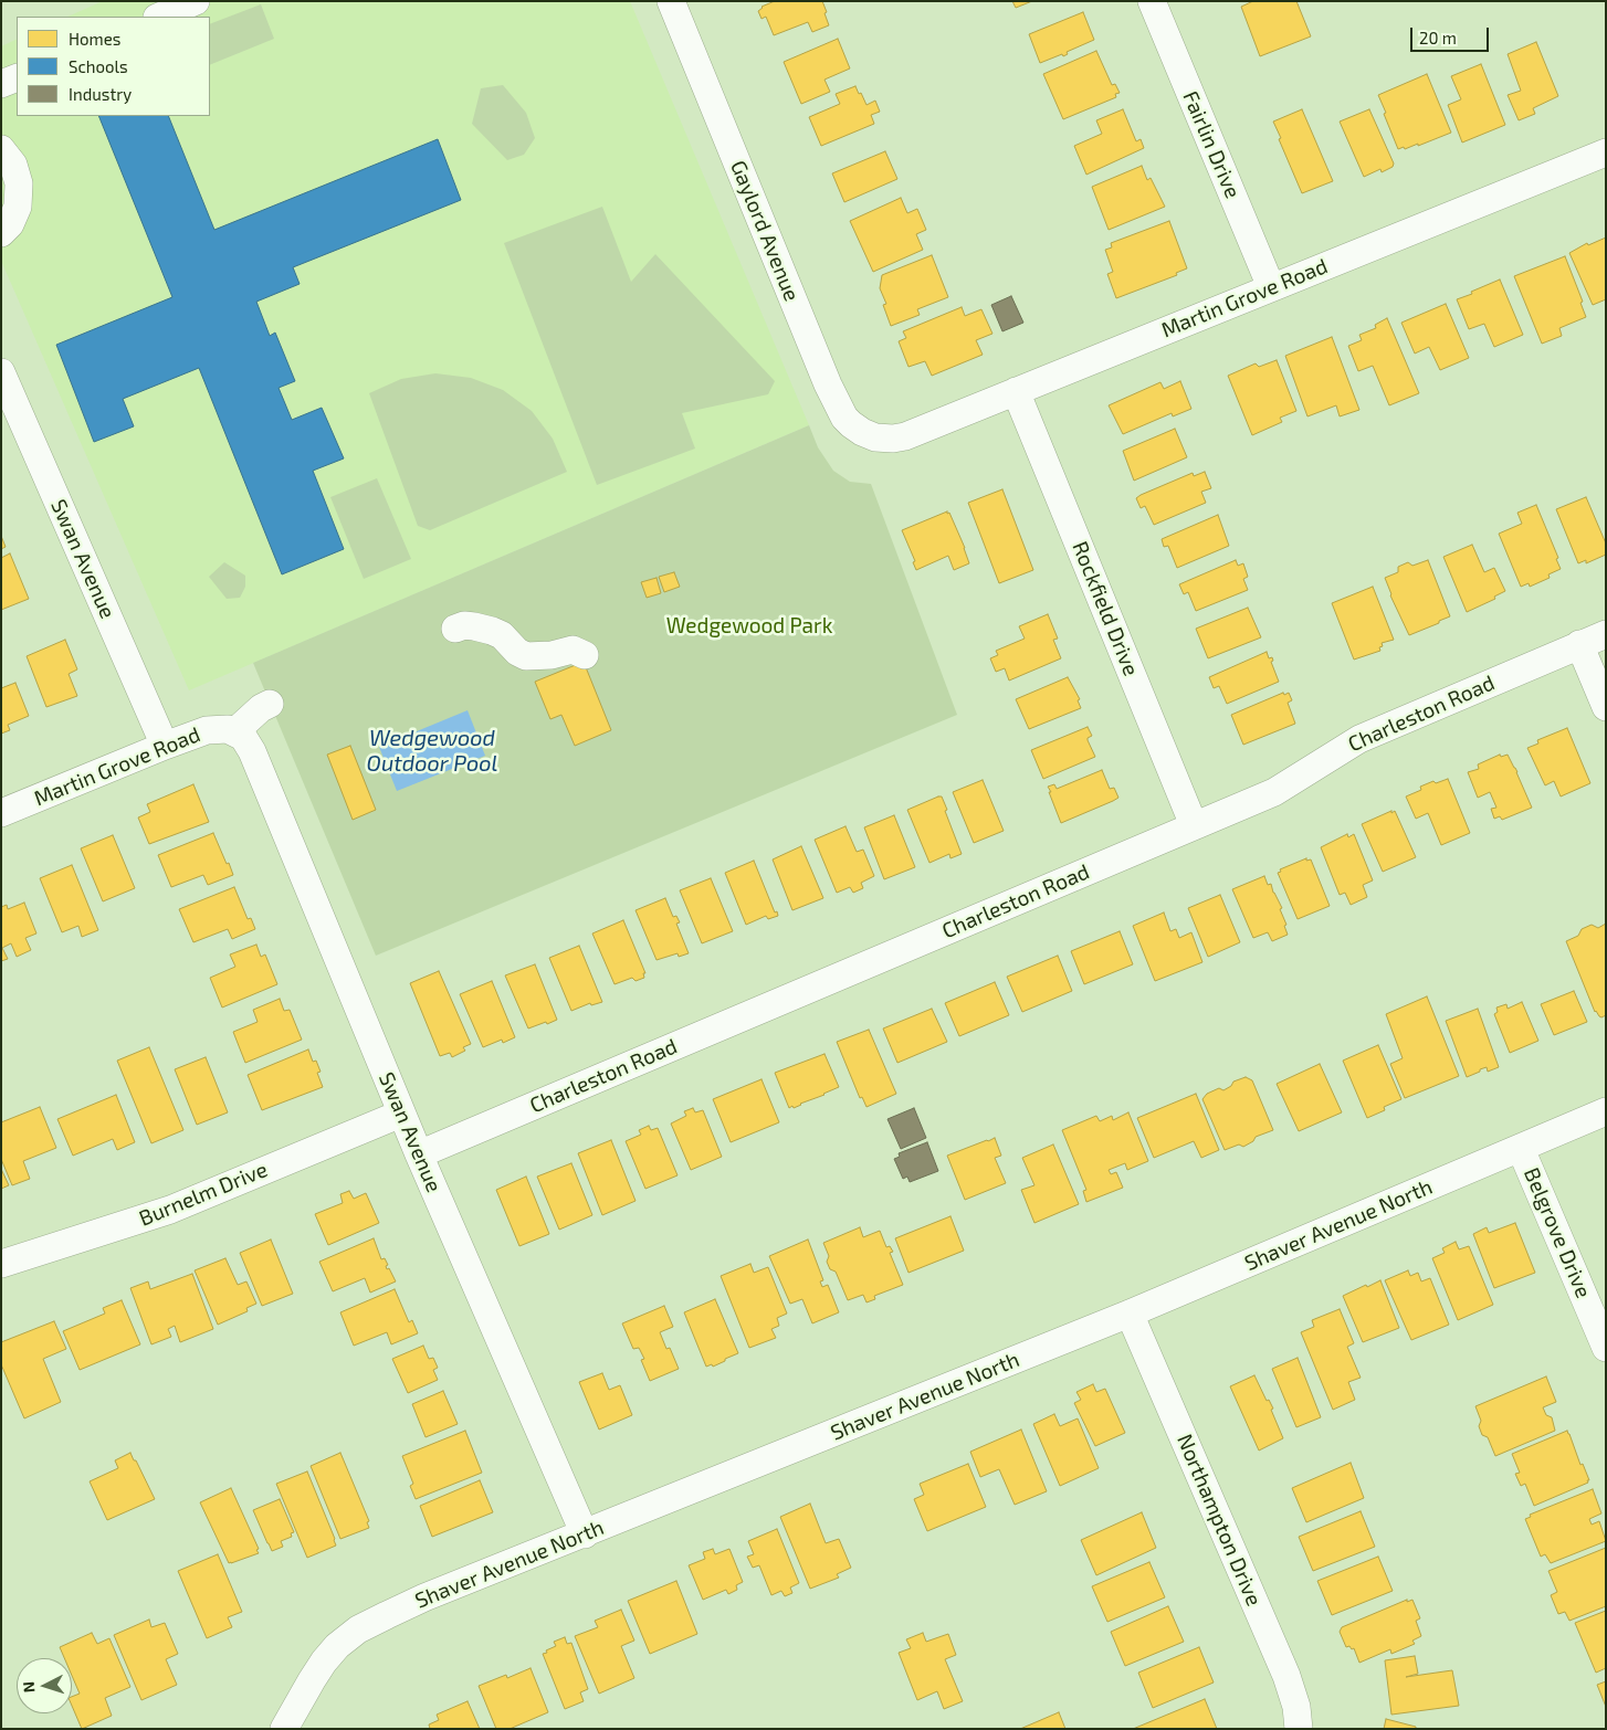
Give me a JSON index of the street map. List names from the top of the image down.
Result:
{
  "streets": {
    "street": [
      "Fairlin Drive",
      "Gaylord Avenue",
      "Martin Grove Road",
      "Swan Avenue",
      "Rockfield Drive",
      "Charleston Road",
      "Burnelm Drive",
      "Shaver Avenue North",
      "Belgrove Drive",
      "Northampton Drive"
    ]
  },
  "crossings": [
    ["Fairlin Drive", "Martin Grove Road"],
    ["Gaylord Avenue", "Martin Grove Road"],
    ["Martin Grove Road", "Swan Avenue"],
    ["Martin Grove Road", "Rockfield Drive"],
    ["Swan Avenue", "Charleston Road"],
    ["Swan Avenue", "Burnelm Drive"],
    ["Swan Avenue", "Shaver Avenue North"],
    ["Rockfield Drive", "Charleston Road"],
    ["Shaver Avenue North", "Belgrove Drive"],
    ["Shaver Avenue North", "Northampton Drive"]
  ],
  "water": ["Wedgewood Outdoor Pool"],
  "parks": ["Wedgewood Park"],
  "legend": ["Homes", "Schools", "Industry"],
  "scale_bar": "20 m",
  "north": "left"
}
